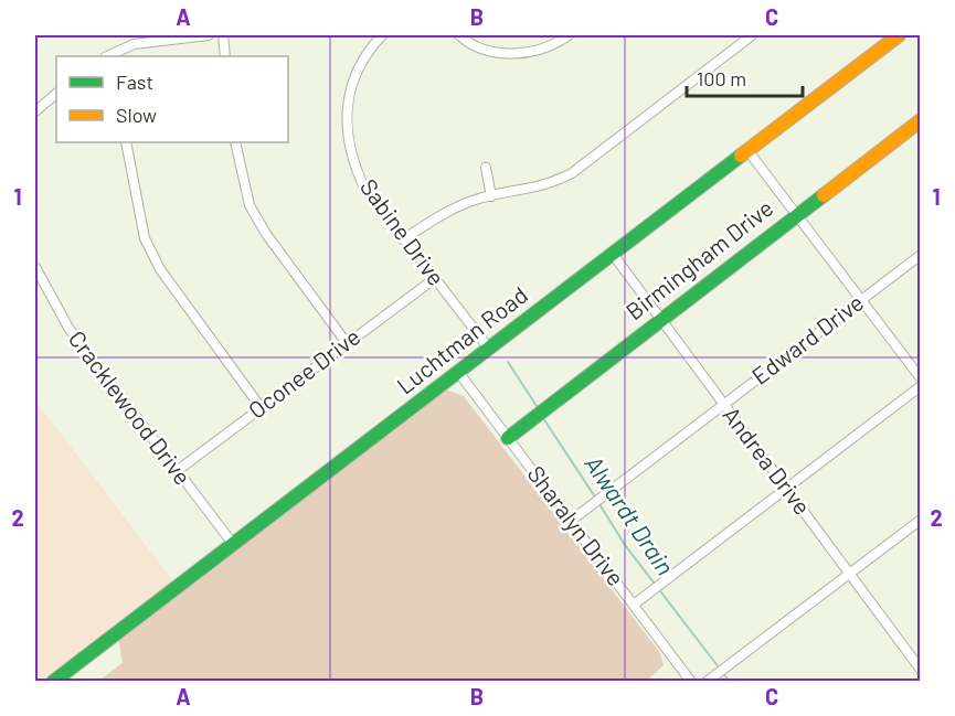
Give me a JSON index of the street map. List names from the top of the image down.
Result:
{
  "streets": {
    "street": [
      "Sabine Drive",
      "Birmingham Drive",
      "Edward Drive",
      "Luchtman Road",
      "Oconee Drive",
      "Cracklewood Drive",
      "Andrea Drive",
      "Sharalyn Drive"
    ]
  },
  "crossings": [
    ["Sabine Drive", "Luchtman Road"],
    ["Sabine Drive", "Oconee Drive"],
    ["Birmingham Drive", "Andrea Drive"],
    ["Birmingham Drive", "Sharalyn Drive"],
    ["Edward Drive", "Andrea Drive"],
    ["Edward Drive", "Sharalyn Drive"],
    ["Luchtman Road", "Cracklewood Drive"],
    ["Luchtman Road", "Andrea Drive"],
    ["Luchtman Road", "Sharalyn Drive"],
    ["Oconee Drive", "Cracklewood Drive"]
  ],
  "water": ["Alwardt Drain"],
  "legend": ["Fast", "Slow"],
  "scale_bar": "100 m",
  "grid": {
    "columns": ["A", "B", "C"],
    "rows": ["1", "2"]
  }
}
